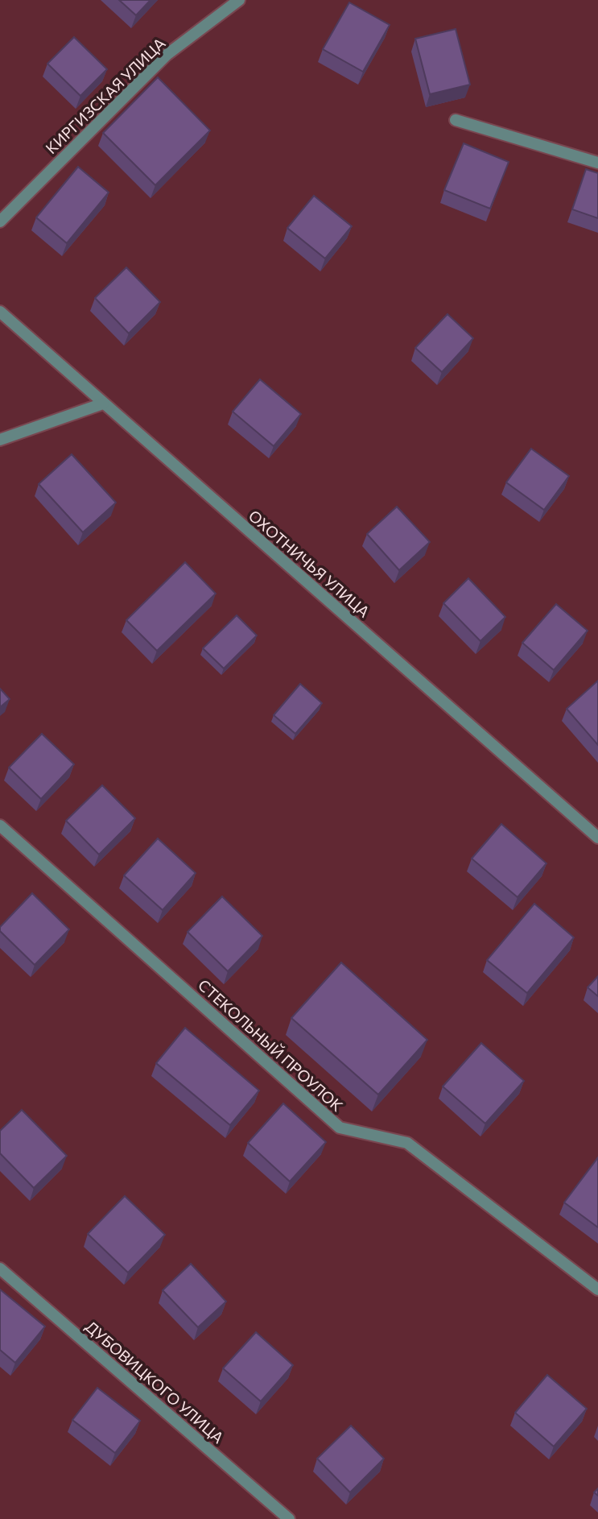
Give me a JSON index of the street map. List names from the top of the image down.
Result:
{
  "streets": {
    "street": [
      "КИРГИЗСКАЯ УЛИЦА",
      "ОХОТНИЧЬЯ УЛИЦА",
      "СТЕКОЛЬНЫЙ ПРОУЛОК",
      "ДУБОВИЦКОГО УЛИЦА"
    ]
  }
}
